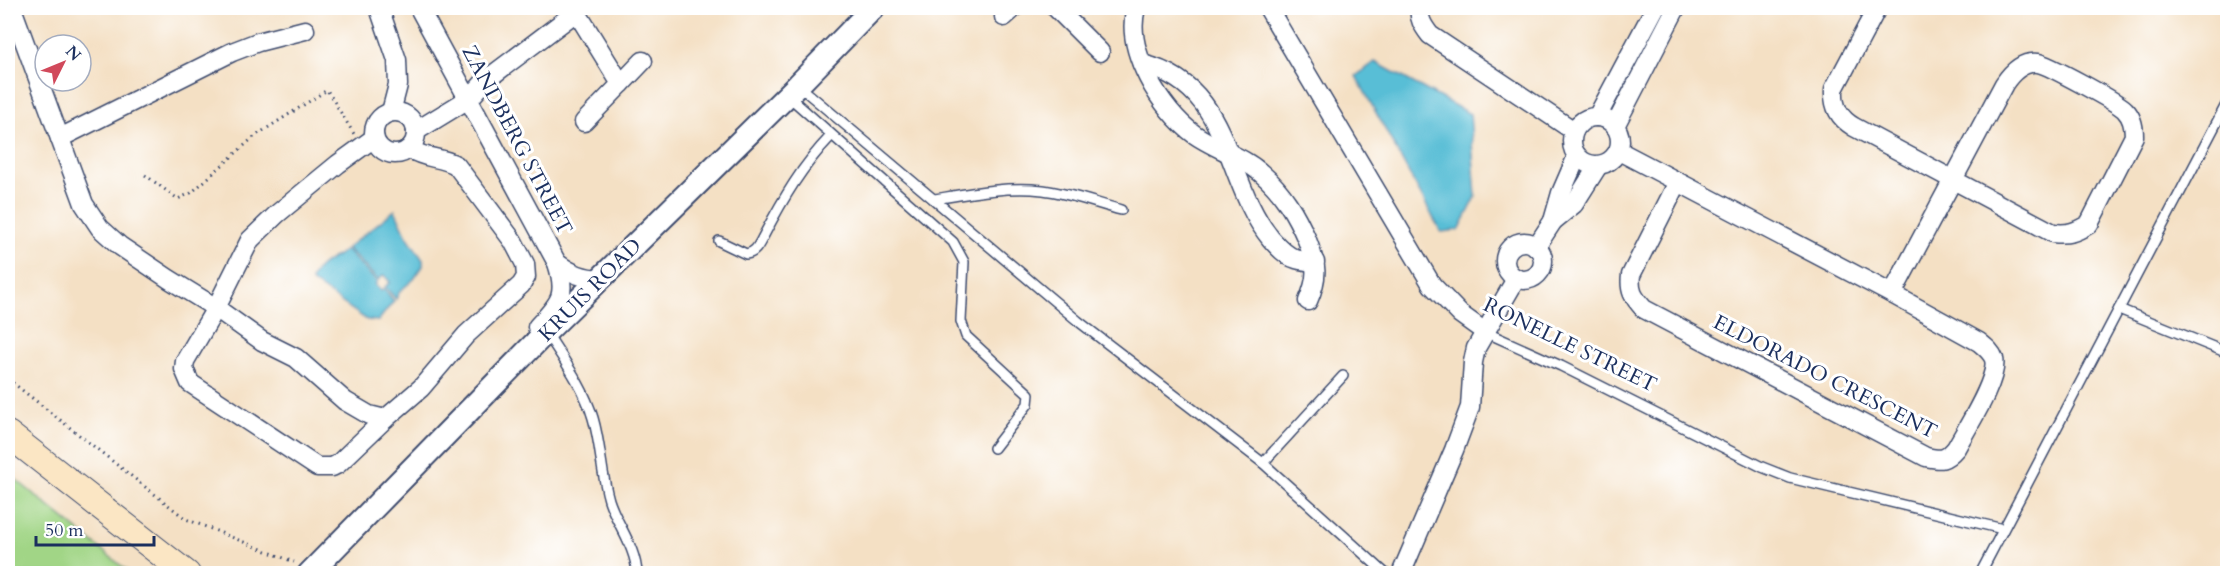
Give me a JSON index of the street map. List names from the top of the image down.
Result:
{
  "streets": {
    "street": [
      "ZANDBERG STREET",
      "KRUIS ROAD",
      "RONELLE STREET",
      "ELDORADO CRESCENT"
    ]
  },
  "crossings": [
    ["ZANDBERG STREET", "KRUIS ROAD"]
  ],
  "scale_bar": "50 m",
  "north": "top right"
}
